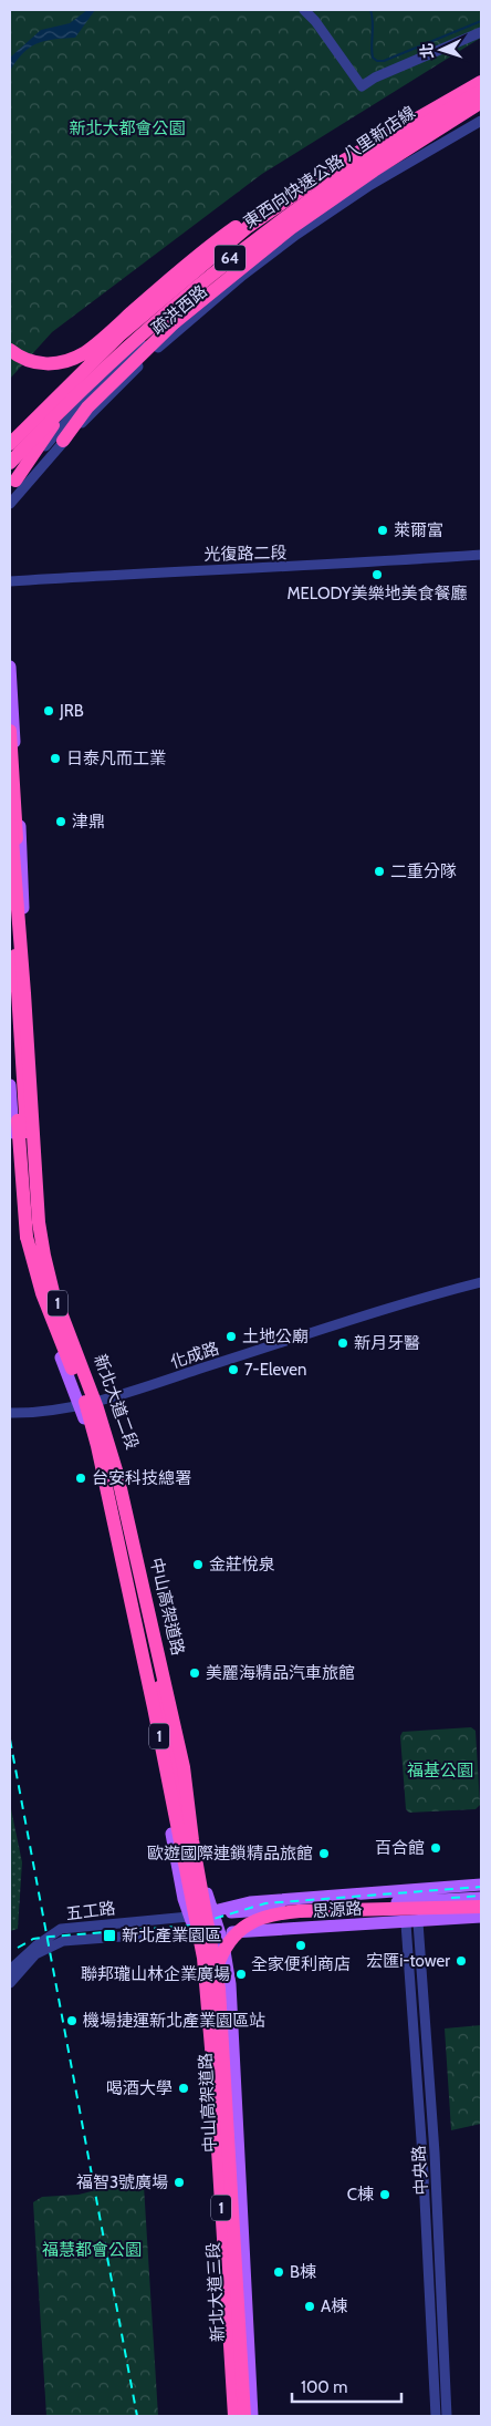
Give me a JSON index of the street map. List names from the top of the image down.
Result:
{
  "streets": {
    "highway": [
      "東西向快速公路 八里新店線",
      "64",
      "1",
      "中山高架道路"
    ],
    "main road": ["新北大道二段", "思源路", "新北大道三段"],
    "street": [
      "疏洪西路",
      "光復路二段",
      "化成路",
      "五工路",
      "中央路"
    ]
  },
  "crossings": [
    ["1", "化成路"],
    ["1", "新北大道二段"],
    ["1", "中山高架道路"],
    ["1", "思源路"],
    ["1", "五工路"],
    ["化成路", "新北大道二段"],
    ["化成路", "中山高架道路"],
    ["新北大道二段", "思源路"],
    ["新北大道二段", "新北大道三段"],
    ["思源路", "五工路"],
    ["思源路", "中央路"],
    ["思源路", "新北大道三段"],
    ["五工路", "新北大道三段"]
  ],
  "parks": ["新北大都會公園", "福基公園", "福慧都會公園"],
  "places": {
    "other": [
      "萊爾富",
      "MELODY美樂地美食餐廳",
      "JRB",
      "日泰凡而工業",
      "津鼎",
      "二重分隊",
      "土地公廟",
      "新月牙醫",
      "7-Eleven",
      "台安科技總署",
      "金莊悅泉",
      "美麗海精品汽車旅館",
      "百合館",
      "歐遊國際連鎖精品旅館",
      "全家便利商店",
      "宏匯i-tower",
      "聯邦瓏山林企業廣場",
      "機場捷運新北產業園區站",
      "喝酒大學",
      "福智3號廣場",
      "C棟",
      "B棟",
      "A棟"
    ],
    "transit": ["新北產業園區"]
  },
  "scale_bar": "100 m",
  "north": "left"
}
